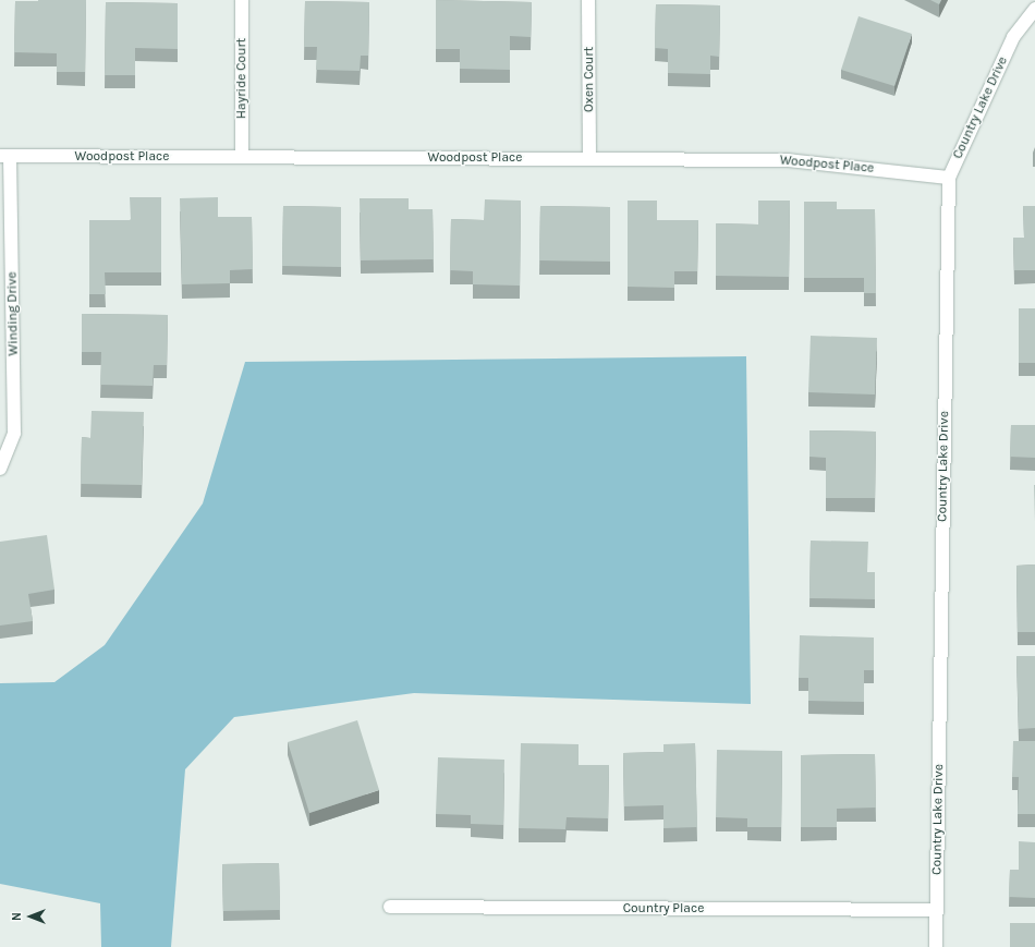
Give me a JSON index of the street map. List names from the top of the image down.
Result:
{
  "streets": {
    "street": [
      "Hayride Court",
      "Oxen Court",
      "Country Lake Drive",
      "Woodpost Place",
      "Winding Drive",
      "Country Place"
    ]
  },
  "crossings": [
    ["Hayride Court", "Woodpost Place"],
    ["Oxen Court", "Woodpost Place"],
    ["Country Lake Drive", "Woodpost Place"],
    ["Country Lake Drive", "Country Place"],
    ["Woodpost Place", "Winding Drive"]
  ],
  "north": "left"
}
